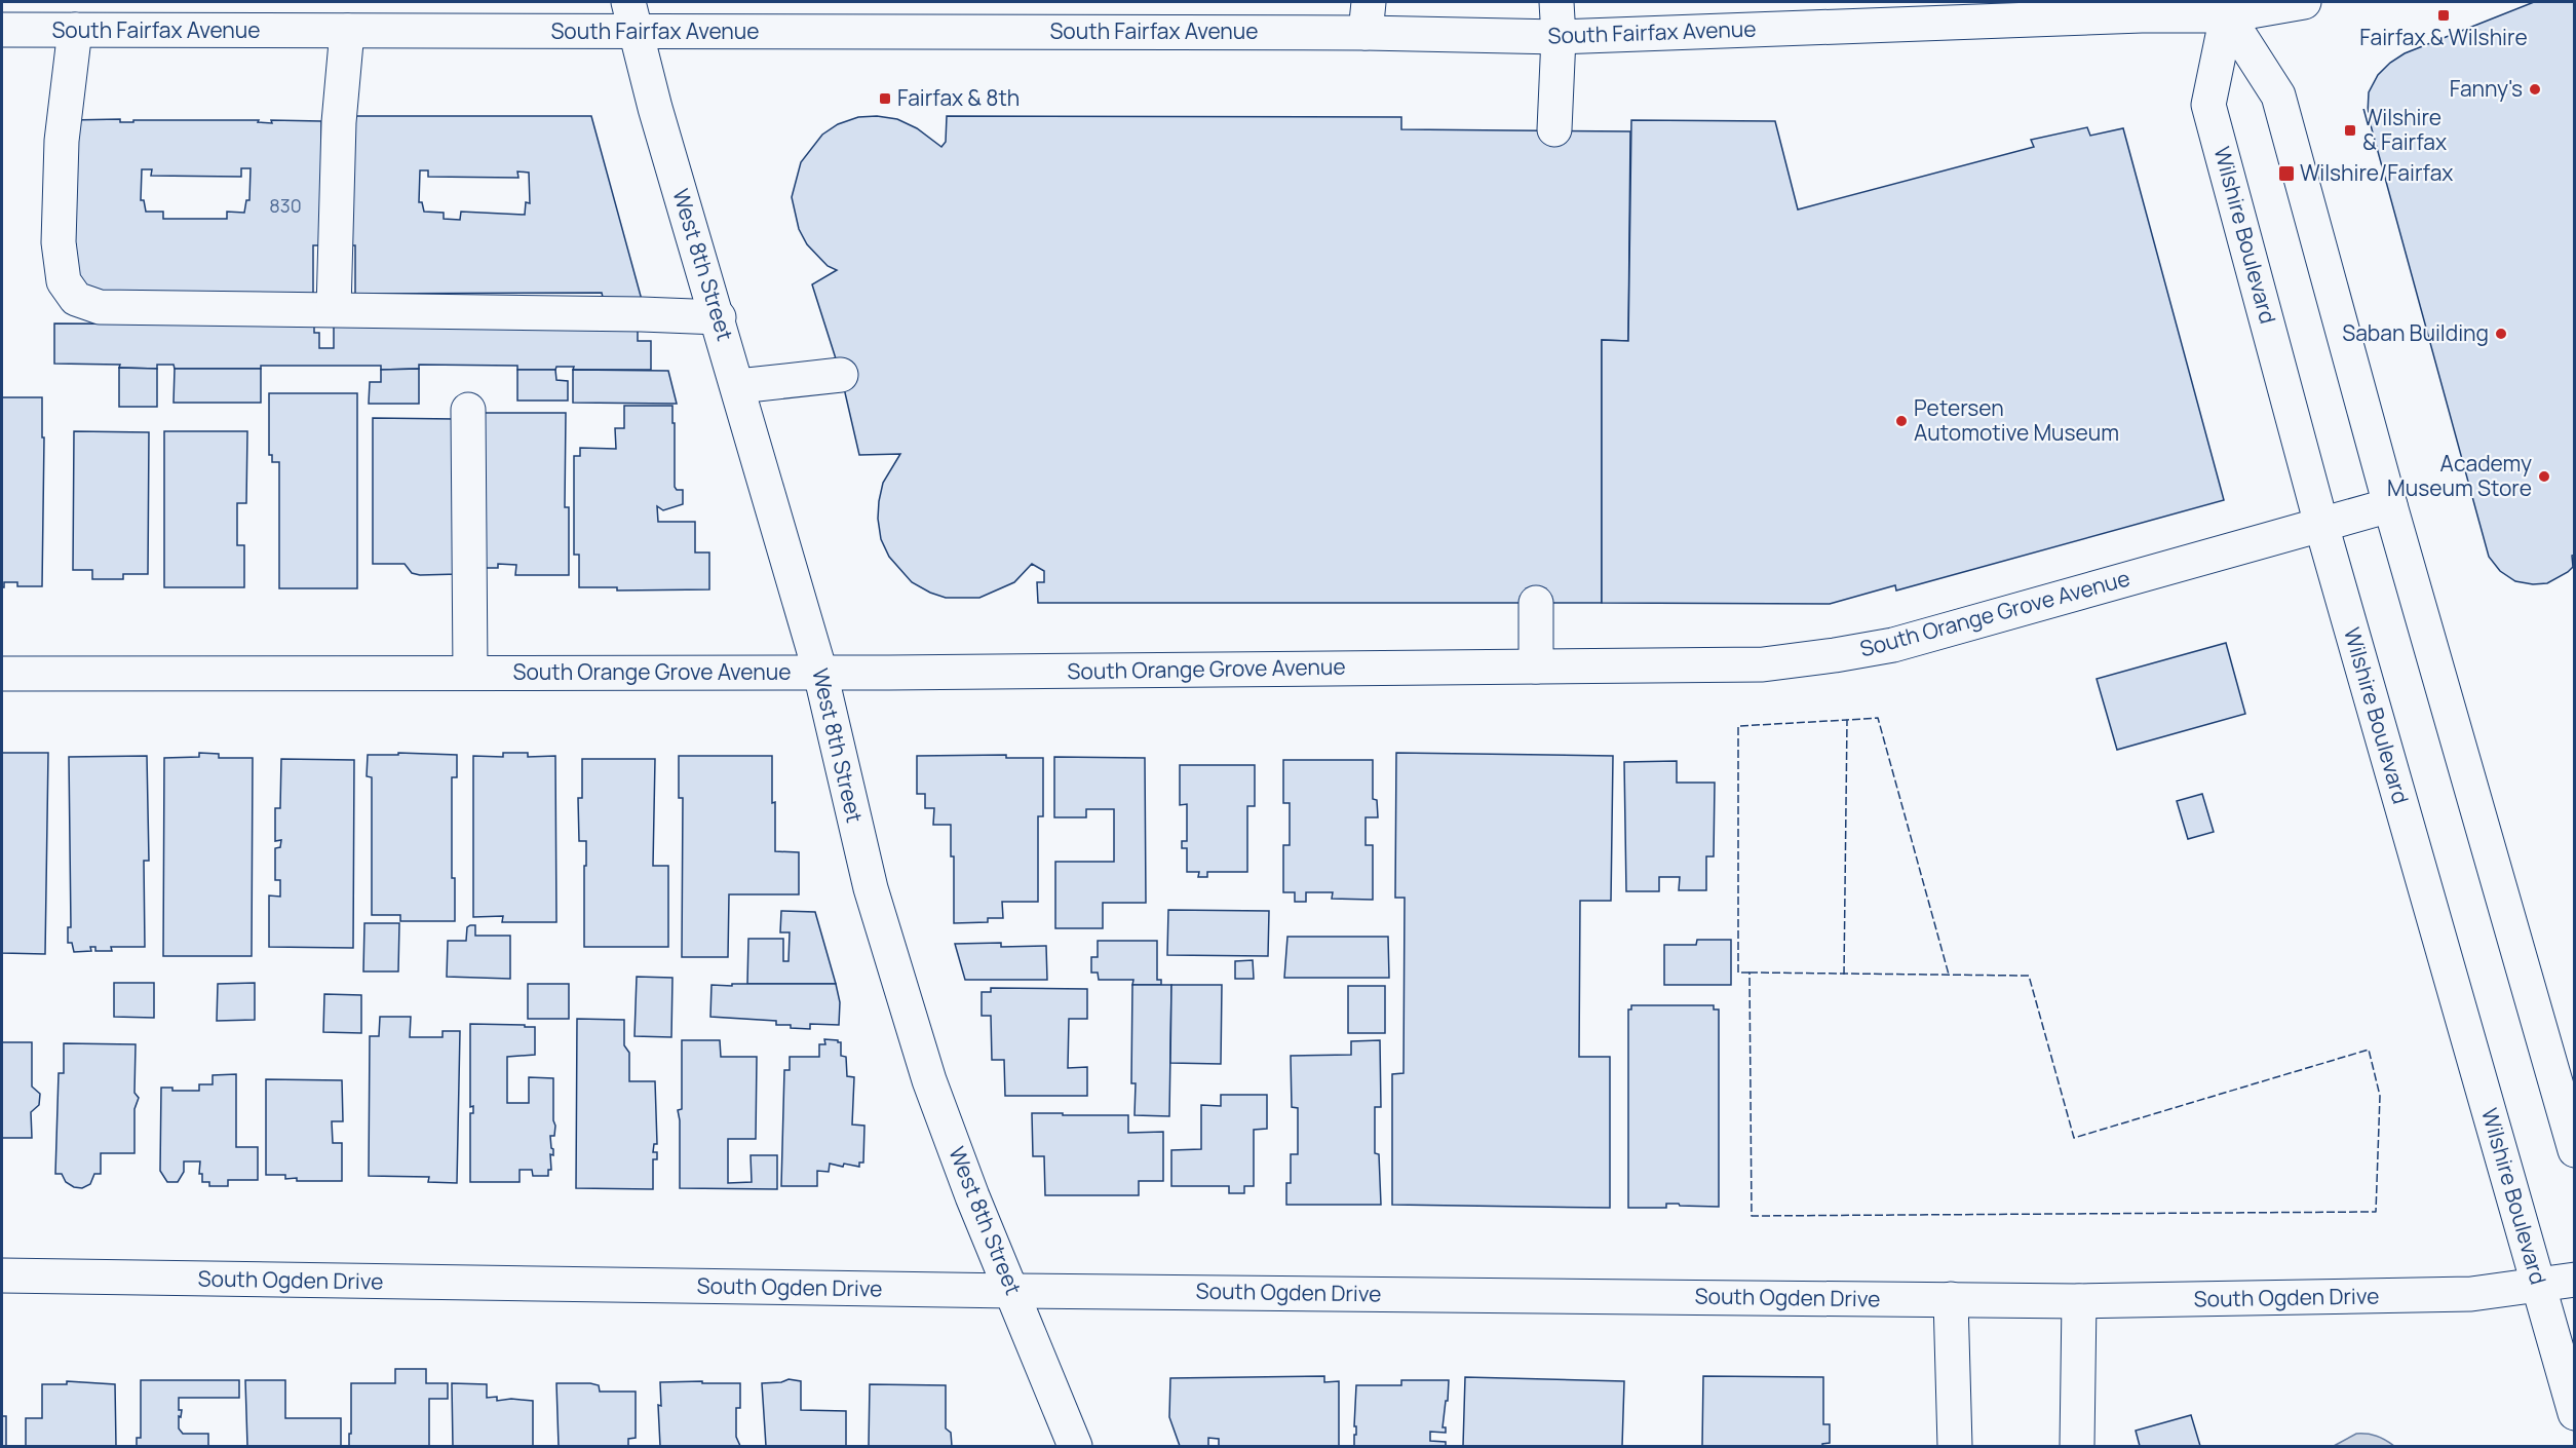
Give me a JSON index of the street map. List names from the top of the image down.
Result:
{
  "streets": {
    "street": [
      "South Fairfax Avenue",
      "Wilshire Boulevard",
      "West 8th Street",
      "South Orange Grove Avenue",
      "South Ogden Drive"
    ]
  },
  "crossings": [
    ["South Fairfax Avenue", "Wilshire Boulevard"],
    ["South Fairfax Avenue", "West 8th Street"],
    ["Wilshire Boulevard", "South Orange Grove Avenue"],
    ["Wilshire Boulevard", "South Ogden Drive"],
    ["West 8th Street", "South Orange Grove Avenue"],
    ["West 8th Street", "South Ogden Drive"]
  ],
  "places": {
    "transit": [
      "Fairfax & Wilshire",
      "Fairfax & 8th",
      "Wilshire & Fairfax",
      "Wilshire/Fairfax"
    ],
    "other": [
      "Fanny's",
      "Saban Building",
      "Petersen Automotive Museum",
      "Academy Museum Store"
    ]
  },
  "house_numbers": ["830"]
}
